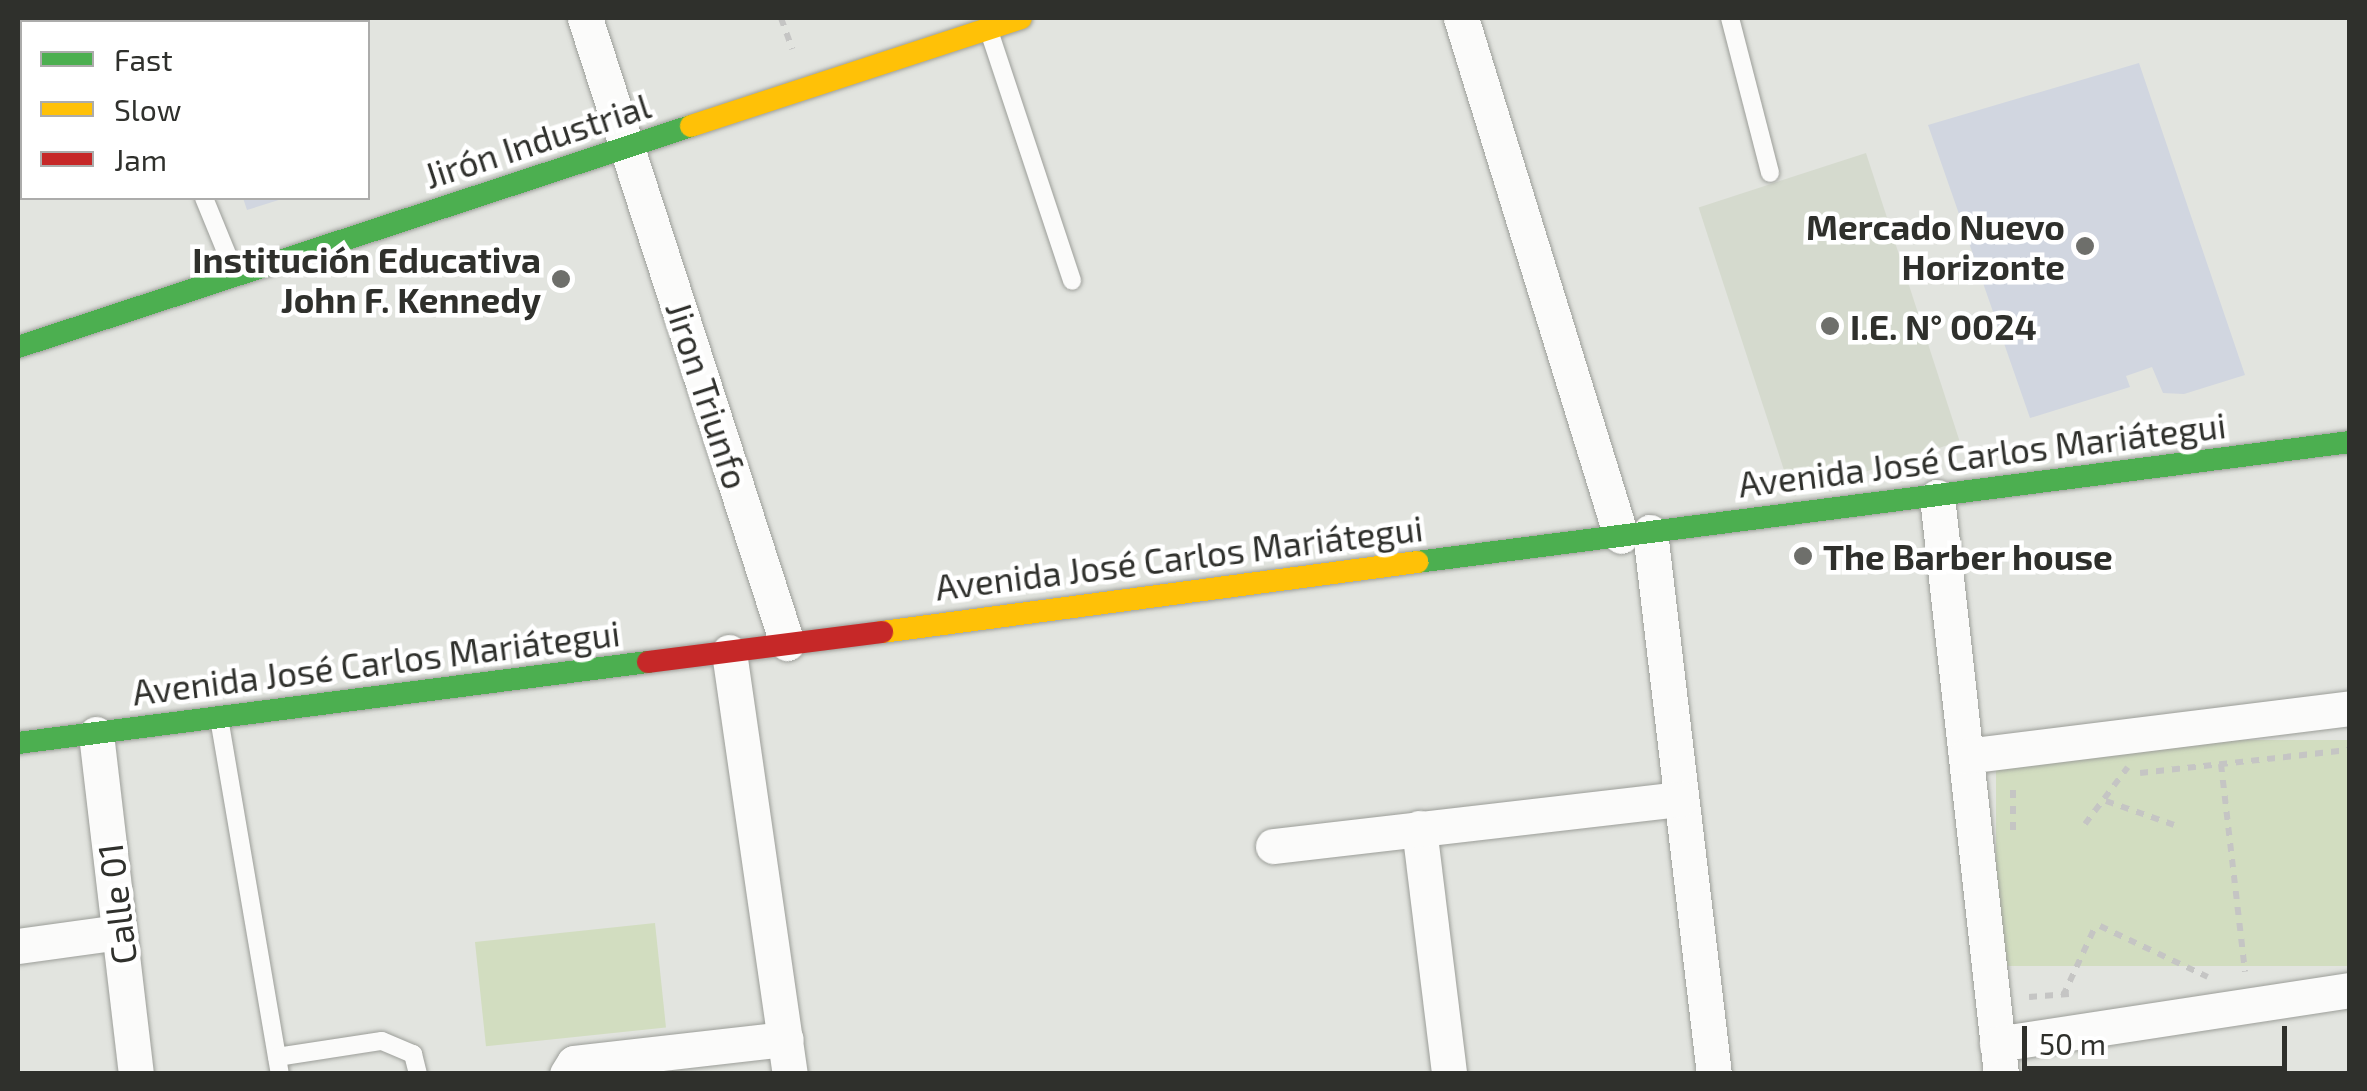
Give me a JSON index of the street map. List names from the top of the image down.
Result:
{
  "streets": {
    "street": [
      "Jirón Industrial",
      "Jiron Triunfo",
      "Avenida José Carlos Mariátegui",
      "Calle 01"
    ]
  },
  "crossings": [
    ["Jirón Industrial", "Jiron Triunfo"],
    ["Jiron Triunfo", "Avenida José Carlos Mariátegui"],
    ["Avenida José Carlos Mariátegui", "Calle 01"]
  ],
  "places": [
    "Mercado Nuevo Horizonte",
    "Institución Educativa John F. Kennedy",
    "I.E. N° 0024",
    "The Barber house"
  ],
  "legend": ["Fast", "Slow", "Jam"],
  "scale_bar": "50 m"
}
